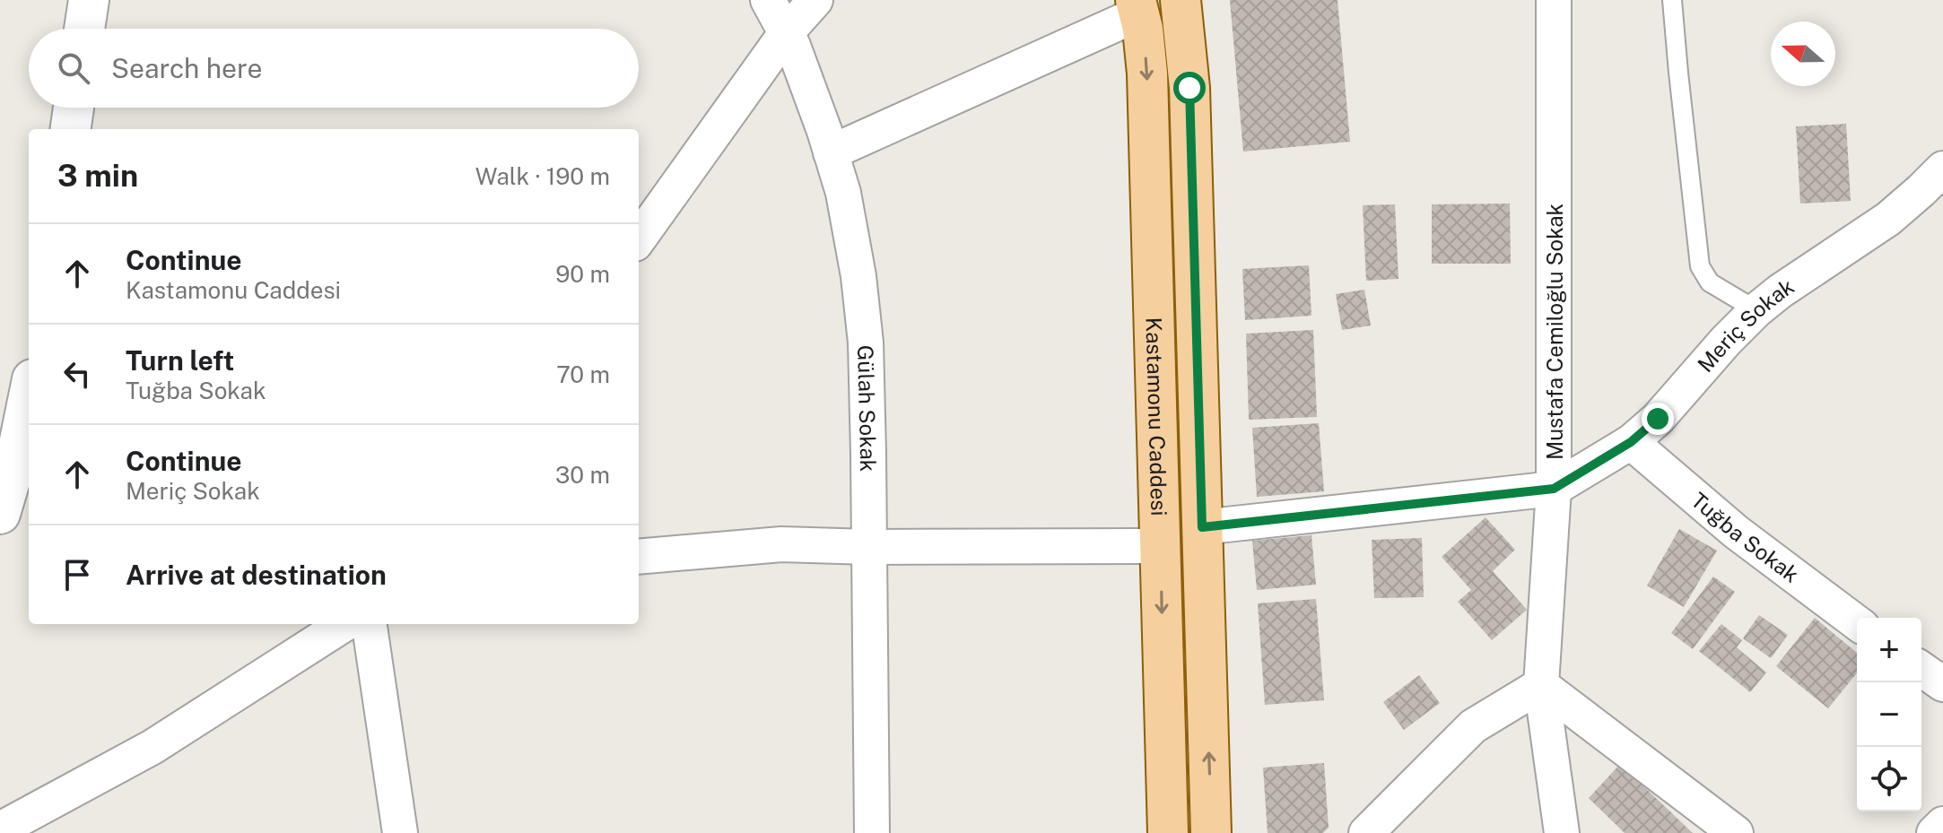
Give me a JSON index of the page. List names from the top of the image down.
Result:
{
  "streets": {
    "main road": ["Kastamonu Caddesi"],
    "street": [
      "Meriç Sokak",
      "Mustafa Cemiloğlu Sokak",
      "Gülah Sokak",
      "Tuğba Sokak"
    ]
  },
  "crossings": [
    ["Meriç Sokak", "Mustafa Cemiloğlu Sokak"],
    ["Meriç Sokak", "Tuğba Sokak"]
  ],
  "north": "left",
  "page": {
    "search": "Search here",
    "heading": ["3 min", "Walk · 190 m"],
    "list": [
      ["Continue", "Kastamonu Caddesi", "90 m"],
      ["Turn left", "Tuğba Sokak", "70 m"],
      ["Continue", "Meriç Sokak", "30 m"],
      "Arrive at destination"
    ],
    "map_buttons": ["+", "−"]
  }
}
